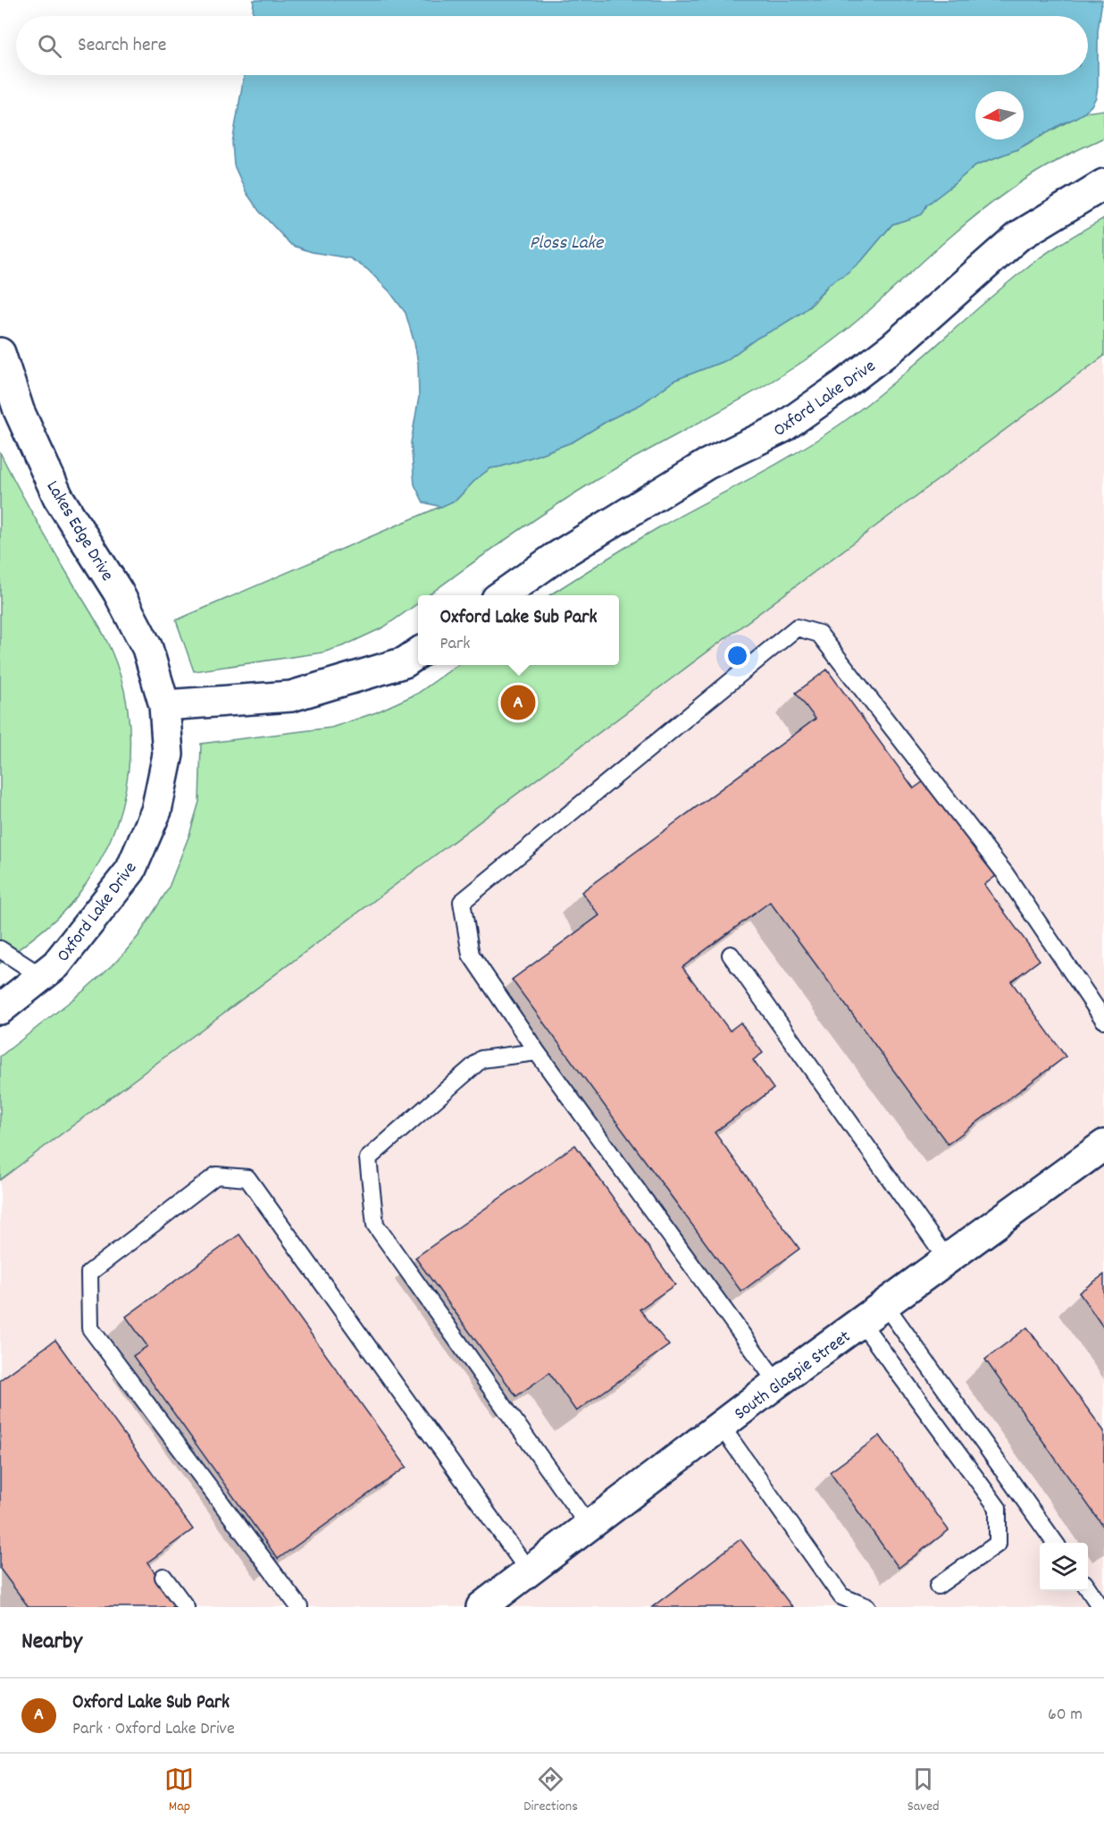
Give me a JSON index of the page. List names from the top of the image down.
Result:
{
  "streets": {
    "street": ["Oxford Lake Drive", "Lakes Edge Drive", "South Glaspie Street"]
  },
  "crossings": [
    ["Oxford Lake Drive", "Lakes Edge Drive"]
  ],
  "water": ["Ploss Lake"],
  "north": "left",
  "page": {
    "search": "Search here",
    "popup": ["Oxford Lake Sub Park", "Park"],
    "pins": "A",
    "heading": "Nearby",
    "list": [
      {
        "mark": "A",
        "name": "Oxford Lake Sub Park",
        "note": "Park · Oxford Lake Drive",
        "value": "60 m"
      }
    ],
    "nav": ["Map", "Directions", "Saved"]
  }
}
